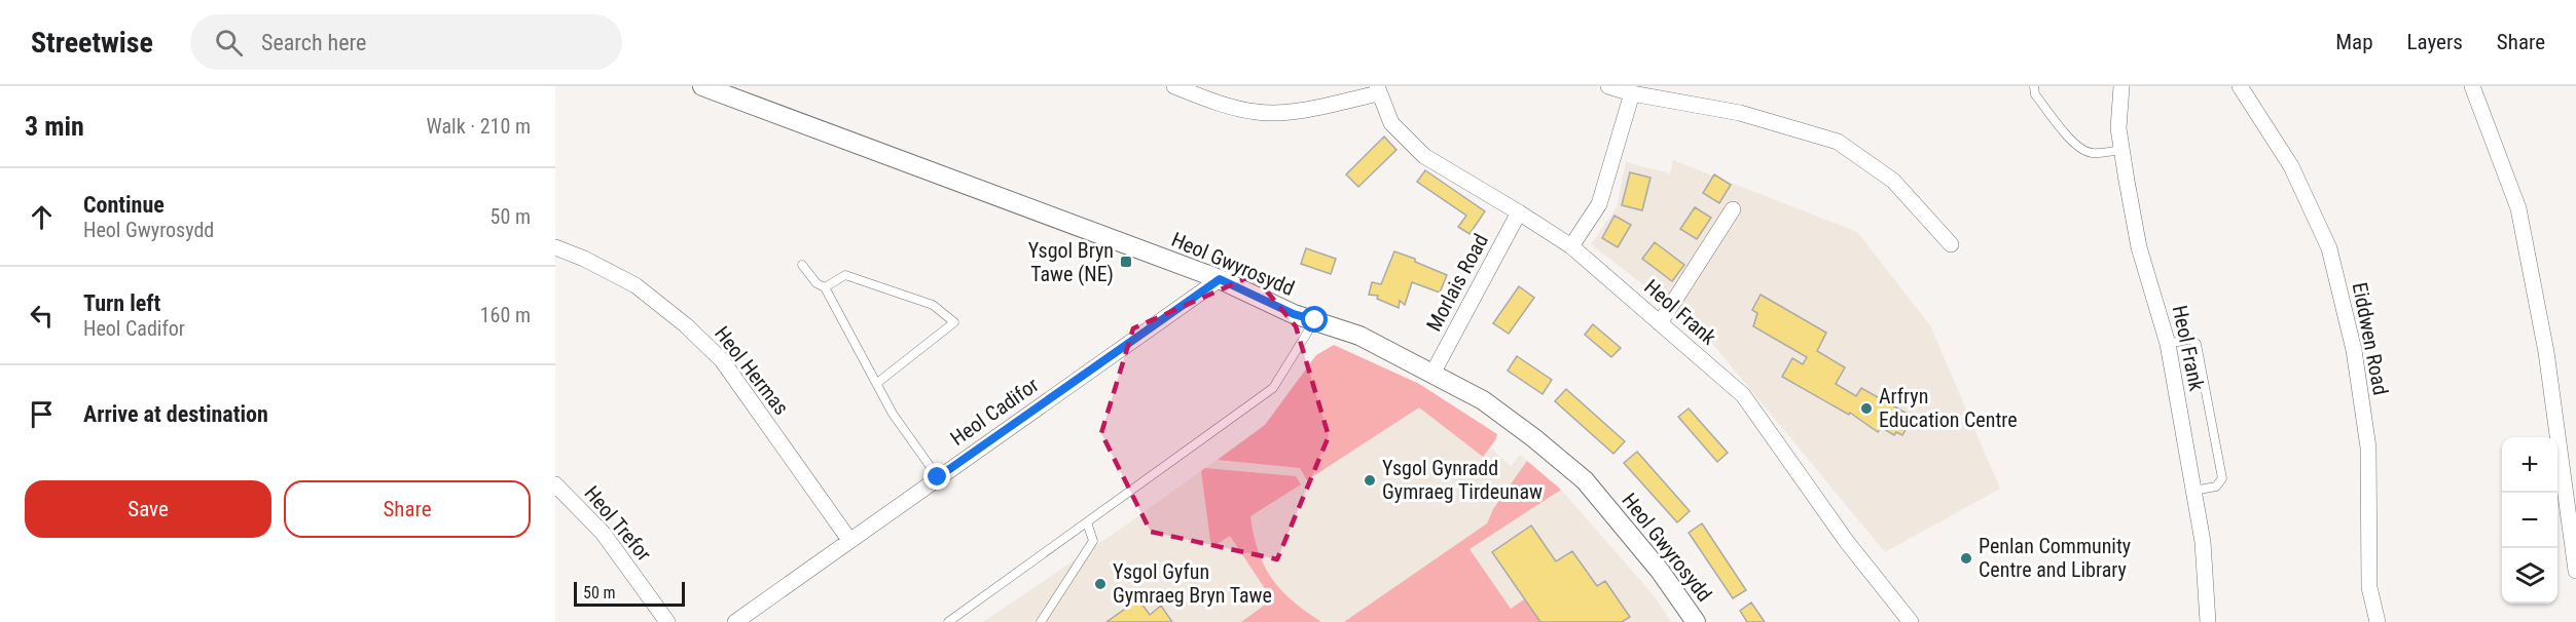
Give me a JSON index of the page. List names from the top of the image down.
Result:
{
  "streets": {
    "street": [
      "Heol Gwyrosydd",
      "Morlais Road",
      "Heol Frank",
      "Eiddwen Road",
      "Heol Hermas",
      "Heol Cadifor",
      "Heol Trefor"
    ]
  },
  "crossings": [
    ["Heol Gwyrosydd", "Morlais Road"],
    ["Heol Gwyrosydd", "Heol Cadifor"],
    ["Morlais Road", "Heol Frank"],
    ["Heol Hermas", "Heol Cadifor"]
  ],
  "places": {
    "transit": ["Ysgol Bryn Tawe (NE)"],
    "other": [
      "Arfryn Education Centre",
      "Ysgol Gynradd Gymraeg Tirdeunaw",
      "Penlan Community Centre and Library",
      "Ysgol Gyfun Gymraeg Bryn Tawe"
    ]
  },
  "scale_bar": "50 m",
  "page": {
    "header": "Streetwise",
    "search": "Search here",
    "nav": ["Map", "Layers", "Share"],
    "heading": ["3 min", "Walk · 210 m"],
    "list": [
      ["Continue", "Heol Gwyrosydd", "50 m"],
      ["Turn left", "Heol Cadifor", "160 m"],
      "Arrive at destination"
    ],
    "map_buttons": ["+", "−"],
    "buttons": ["Save", "Share"],
    "scale": "50 m"
  }
}
